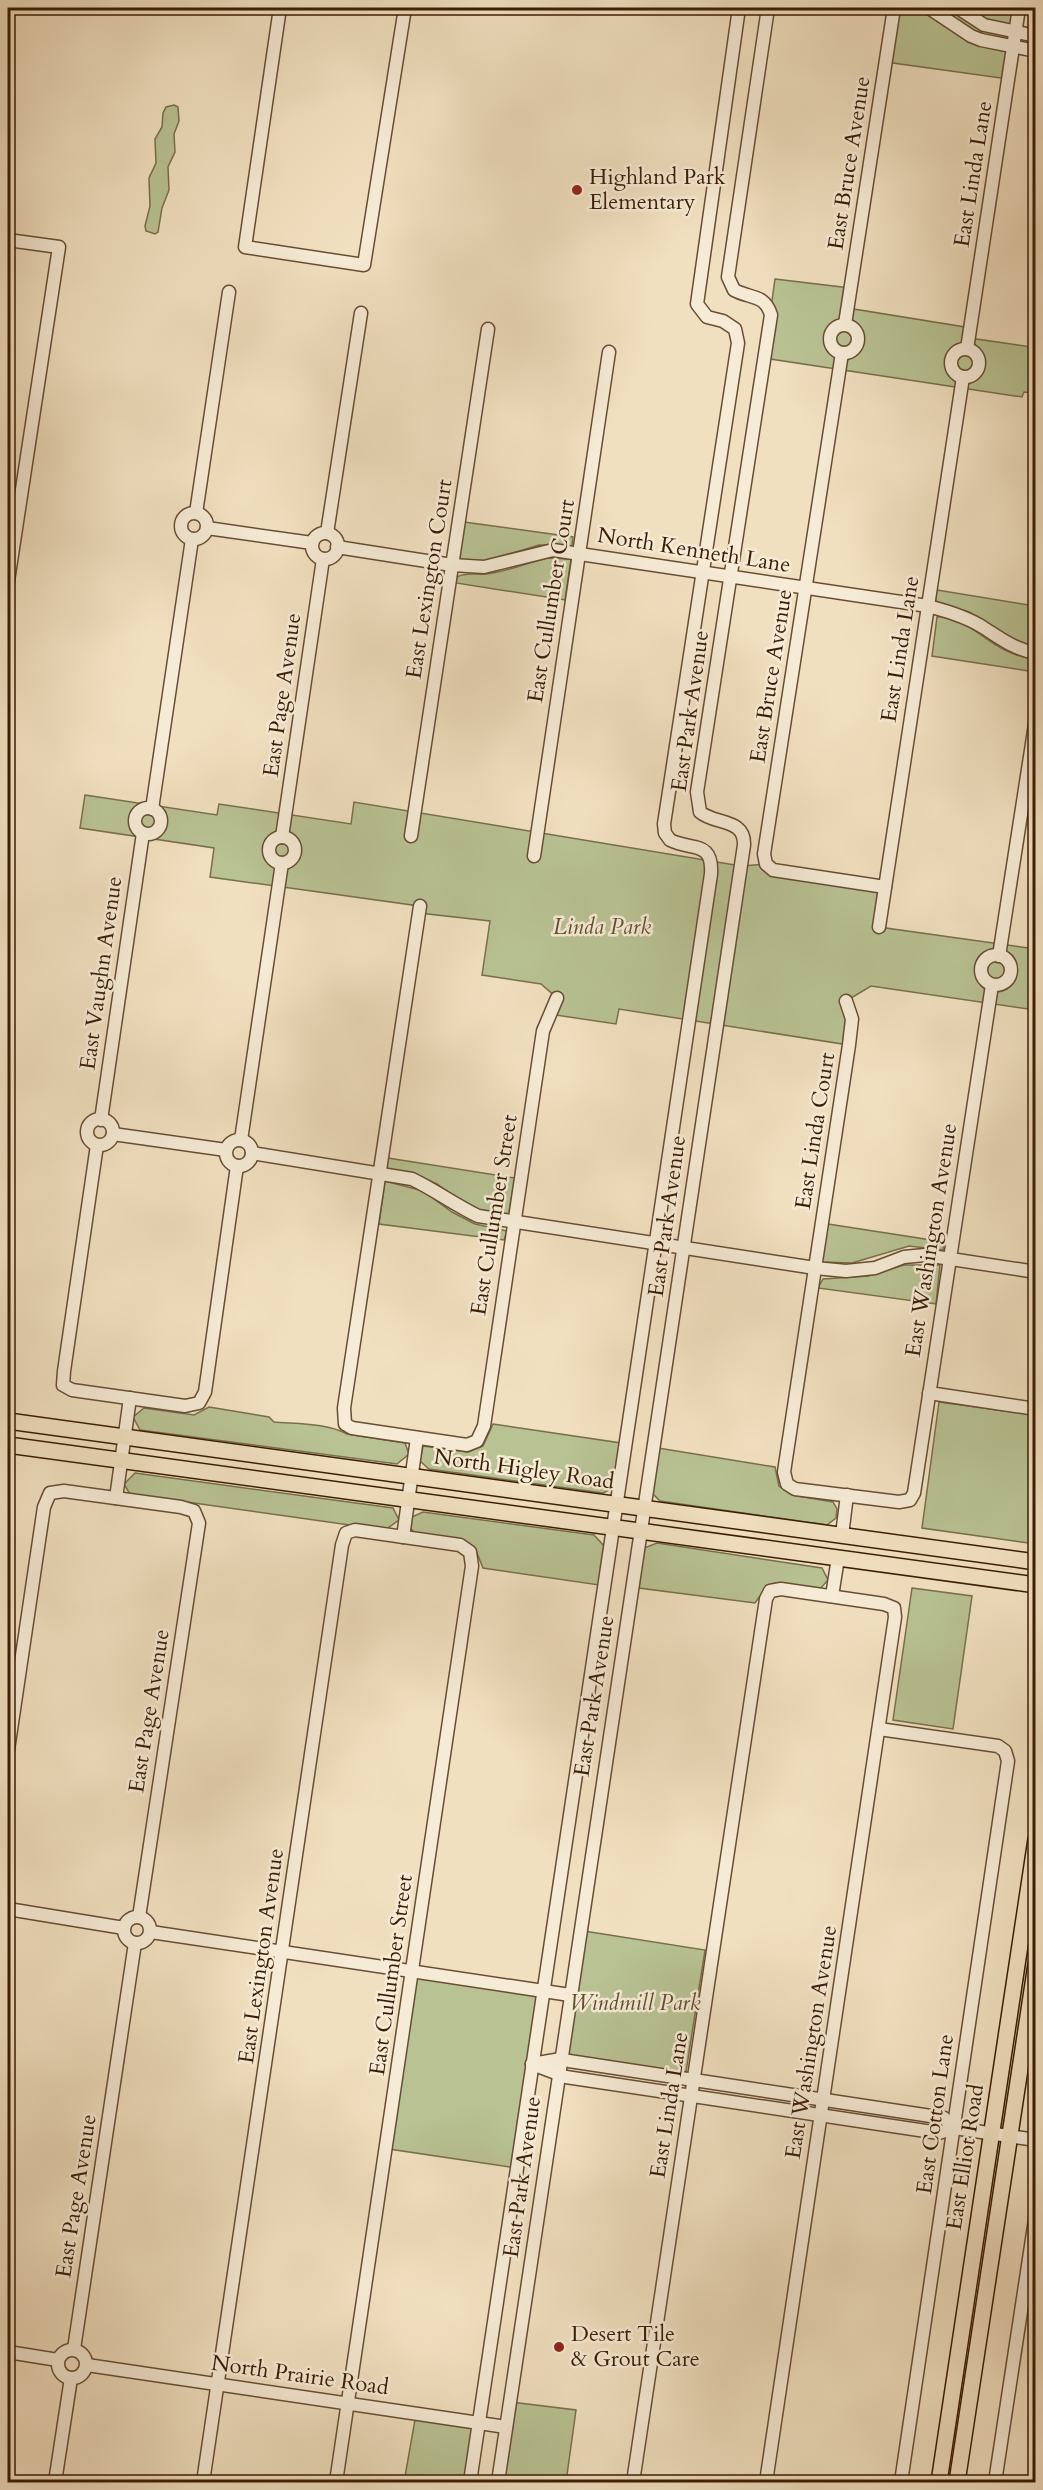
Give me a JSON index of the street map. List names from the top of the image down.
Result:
{
  "streets": {
    "main road": ["North Higley Road", "East Elliot Road"],
    "street": [
      "East Bruce Avenue",
      "East Linda Lane",
      "North Kenneth Lane",
      "East Lexington Court",
      "East Cullumber Court",
      "East Page Avenue",
      "East Park Avenue",
      "East Vaughn Avenue",
      "East Linda Court",
      "East Cullumber Street",
      "East Washington Avenue",
      "East Lexington Avenue",
      "East Cotton Lane",
      "North Prairie Road"
    ]
  },
  "crossings": [
    ["East Bruce Avenue", "East Linda Lane"],
    ["East Bruce Avenue", "North Kenneth Lane"],
    ["East Linda Lane", "North Kenneth Lane"],
    ["East Linda Lane", "East Washington Avenue"],
    ["North Kenneth Lane", "East Lexington Court"],
    ["North Kenneth Lane", "East Cullumber Court"],
    ["North Kenneth Lane", "East Page Avenue"],
    ["North Kenneth Lane", "East Park Avenue"],
    ["East Page Avenue", "North Prairie Road"],
    ["East Park Avenue", "North Higley Road"],
    ["East Park Avenue", "North Prairie Road"],
    ["East Cullumber Street", "East Lexington Avenue"],
    ["East Cullumber Street", "North Prairie Road"],
    ["East Washington Avenue", "East Cotton Lane"],
    ["East Lexington Avenue", "North Prairie Road"]
  ],
  "parks": ["Linda Park", "Windmill Park"],
  "places": ["Highland Park Elementary", "Desert Tile & Grout Care"]
}
